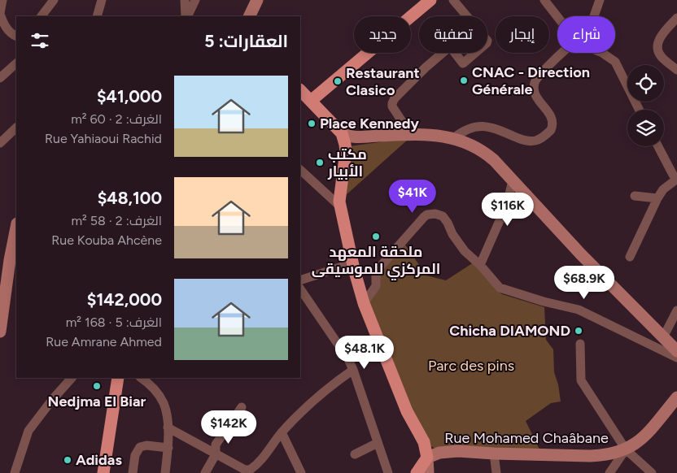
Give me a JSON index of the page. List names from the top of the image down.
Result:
{
  "streets": {
    "main road": ["Rue Mohamed Chaâbane"]
  },
  "parks": ["Parc des pins"],
  "places": [
    "CNAC - Direction Générale",
    "Restaurant Clasico",
    "Place Kennedy",
    "مكتب الأبيار",
    "ملحقة المعهد المركزي للموسيقى",
    "Chicha DIAMOND",
    "Nedjma El Biar",
    "Adidas"
  ],
  "page": {
    "chip": [
      "شراء",
      "إيجار",
      "تصفية",
      "جديد"
    ],
    "heading": "العقارات: 5",
    "list": [
      {
        "name": "$41,000",
        "note": "الغرف: 2 · 60 m² · Rue Yahiaoui Rachid"
      },
      {
        "name": "$48,100",
        "note": "الغرف: 2 · 58 m² · Rue Kouba Ahcène"
      },
      {
        "name": "$142,000",
        "note": "الغرف: 5 · 168 m² · Rue Amrane Ahmed"
      }
    ],
    "price": [
      "$41K",
      "$116K",
      "$68.9K",
      "$48.1K",
      "$142K"
    ]
  }
}
